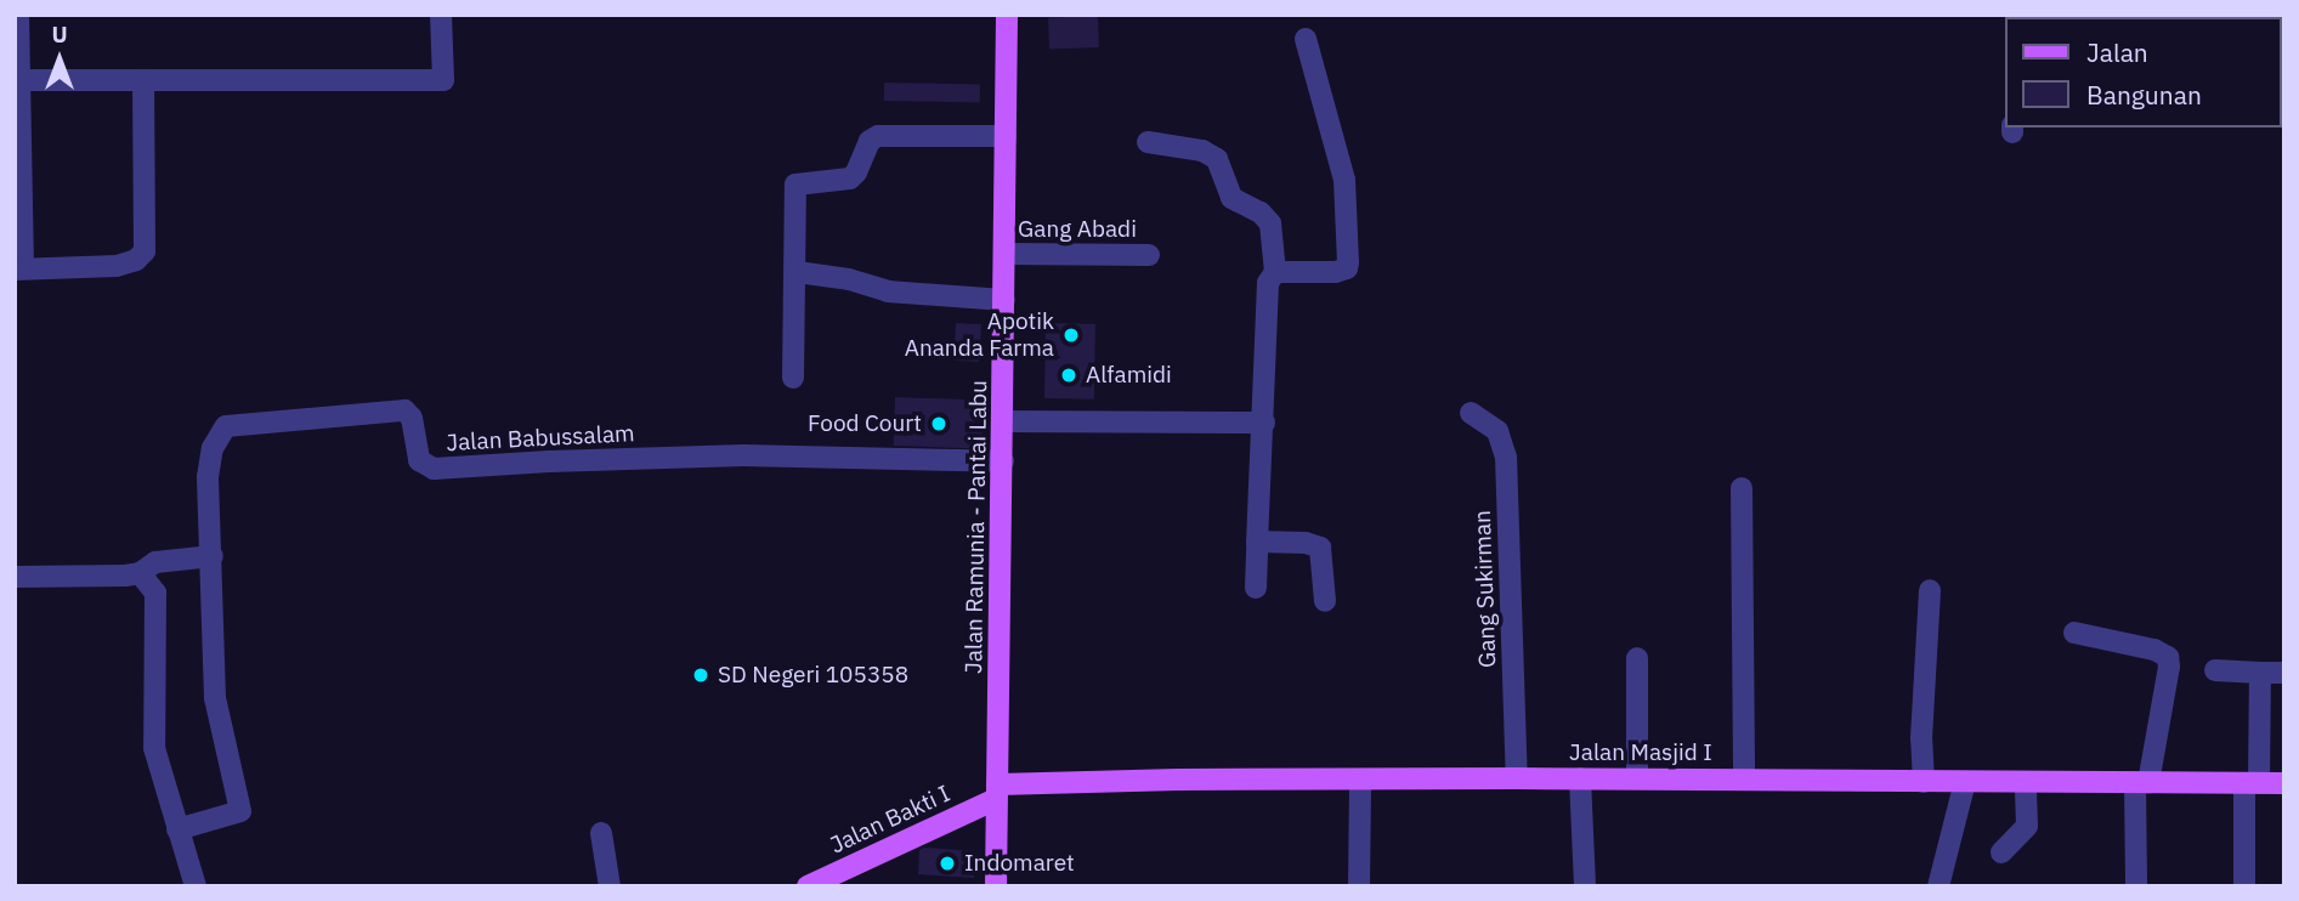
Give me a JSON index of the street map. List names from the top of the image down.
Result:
{
  "streets": {
    "main road": ["Jalan Ramunia - Pantai Labu", "Jalan Masjid I", "Jalan Bakti I"],
    "street": ["Gang Abadi", "Jalan Babussalam", "Gang Sukirman"]
  },
  "crossings": [
    ["Gang Abadi", "Jalan Ramunia - Pantai Labu"],
    ["Jalan Babussalam", "Jalan Ramunia - Pantai Labu"],
    ["Jalan Ramunia - Pantai Labu", "Jalan Masjid I"],
    ["Jalan Ramunia - Pantai Labu", "Jalan Bakti I"],
    ["Gang Sukirman", "Jalan Masjid I"],
    ["Jalan Masjid I", "Jalan Bakti I"]
  ],
  "places": [
    "Apotik Ananda Farma",
    "Alfamidi",
    "Food Court",
    "SD Negeri 105358",
    "Indomaret"
  ],
  "legend": ["Jalan", "Bangunan"],
  "north": "top"
}
